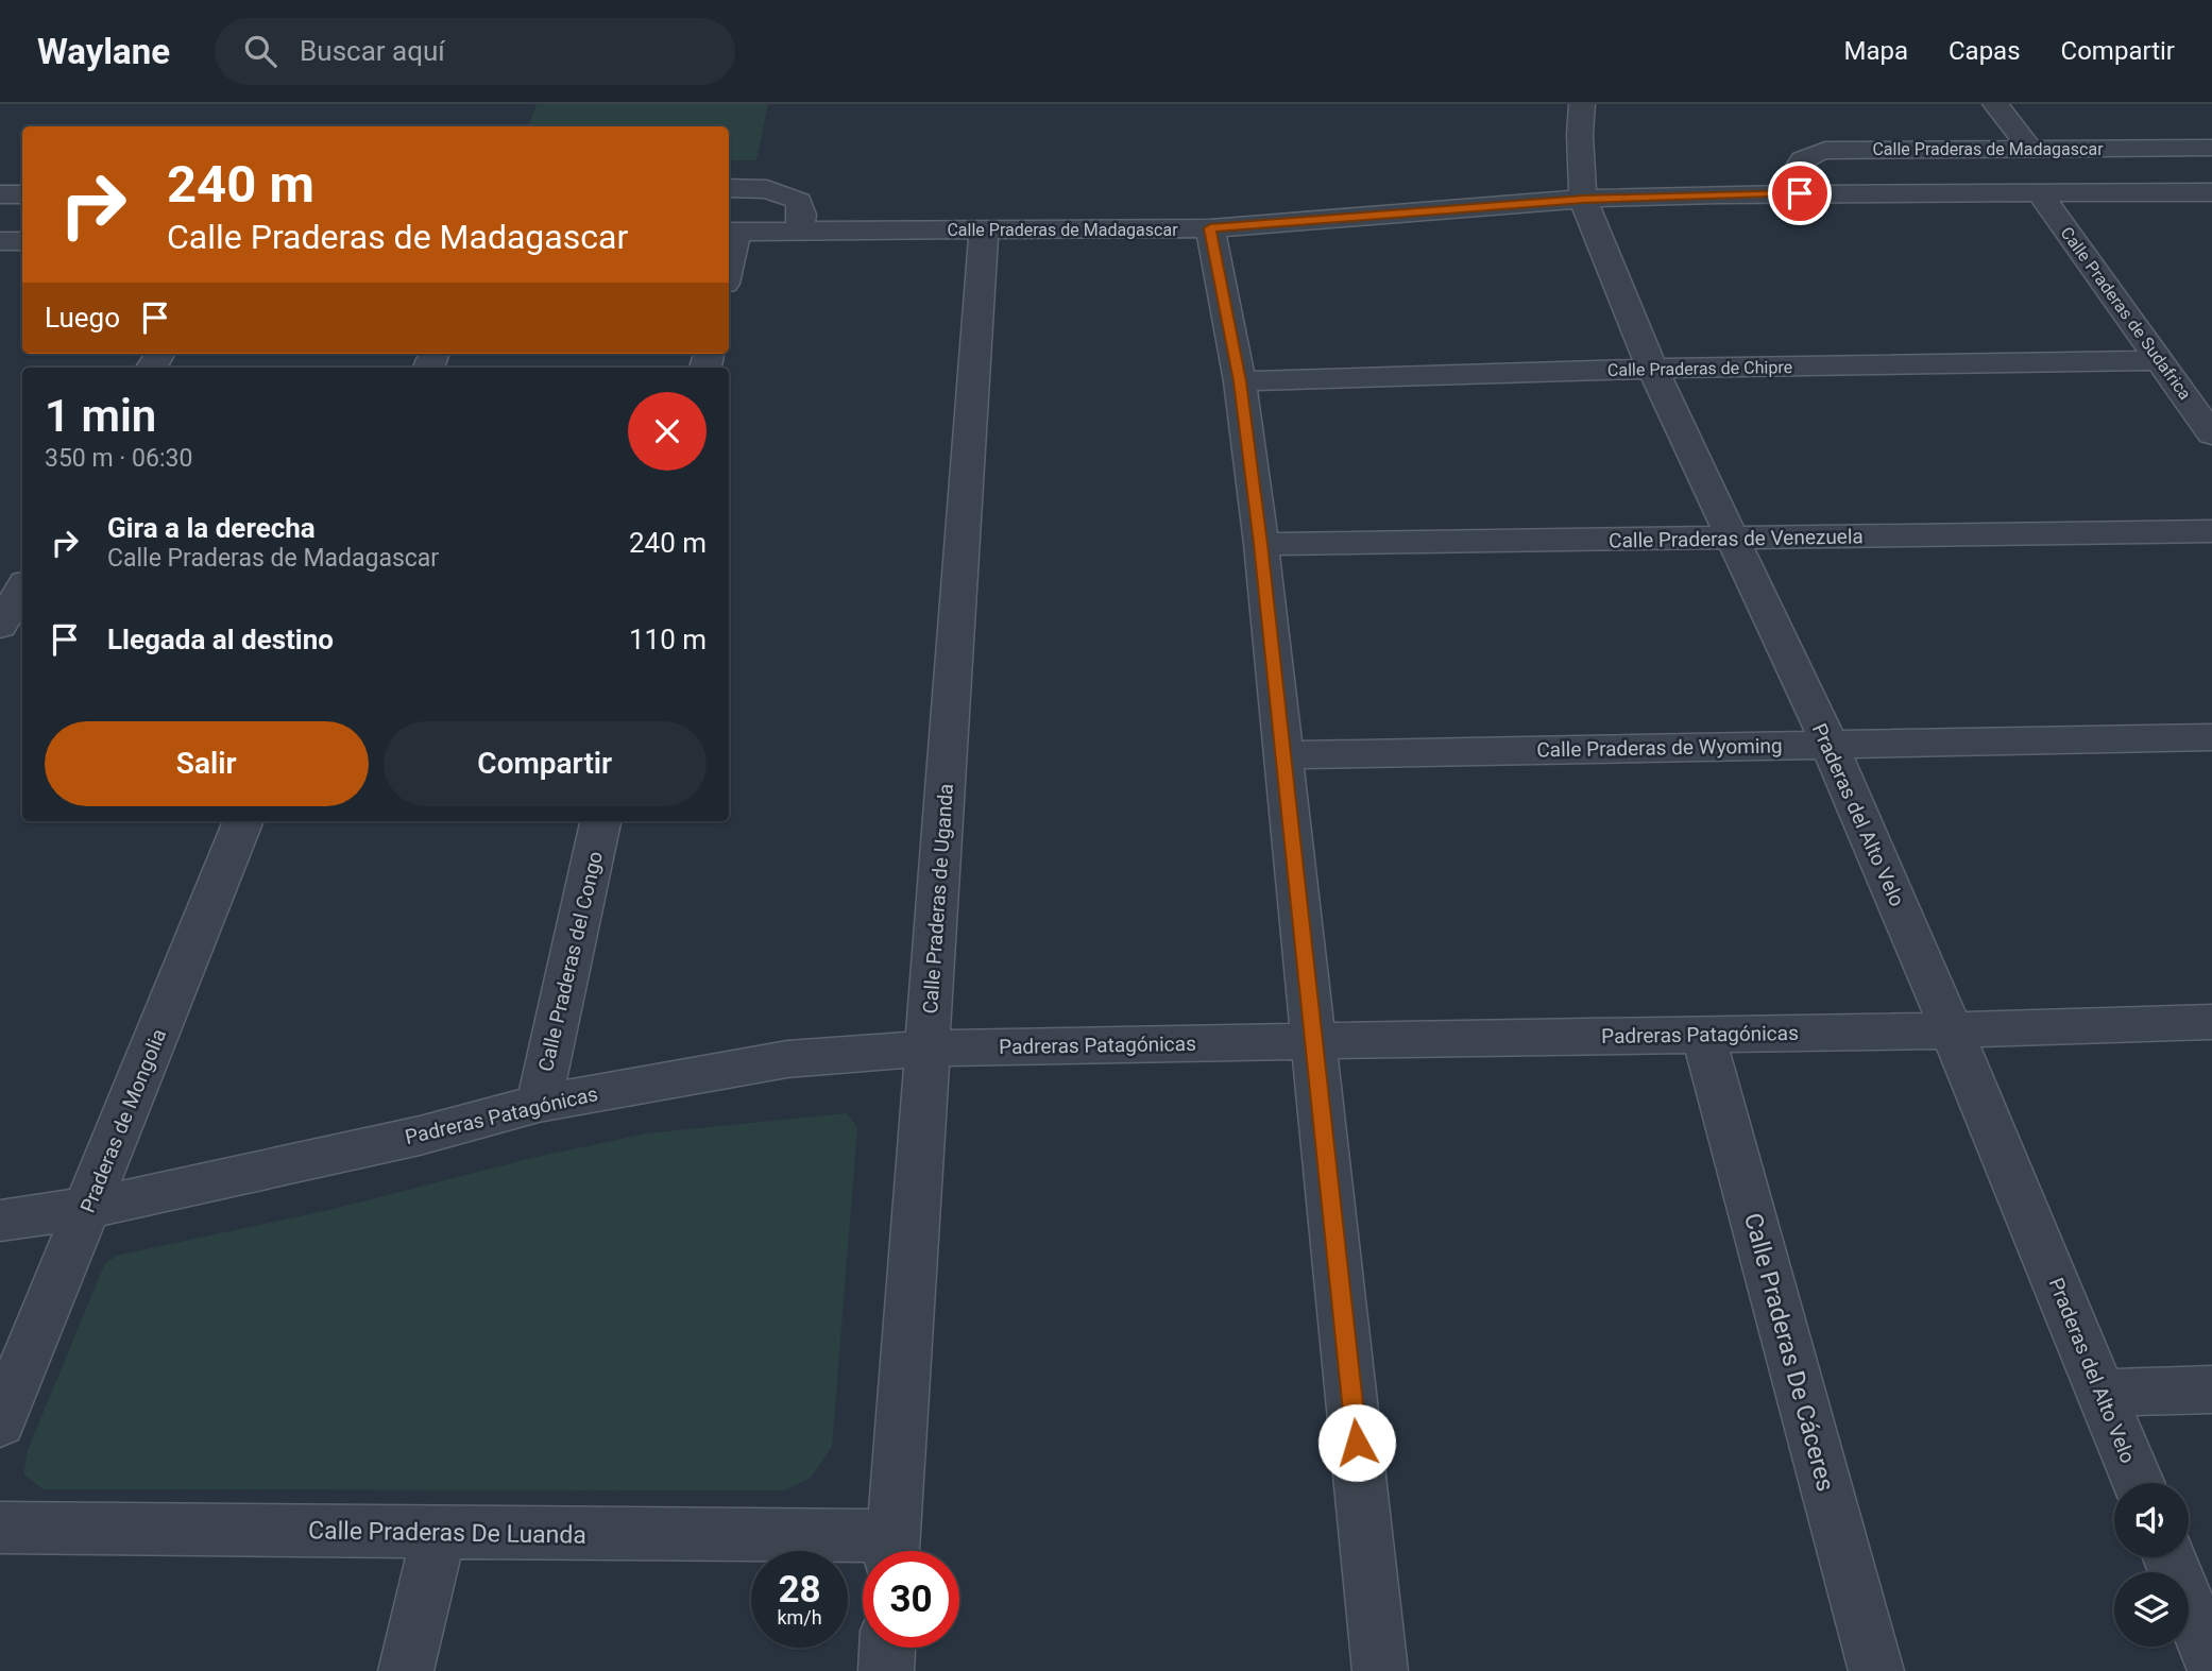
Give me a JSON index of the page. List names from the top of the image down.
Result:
{
  "streets": {
    "street": [
      "Calle Praderas de Madagascar",
      "Calle Praderas de Sudafrica",
      "Calle Praderas de Chipre",
      "Calle Praderas de Venezuela",
      "Calle Praderas de Wyoming",
      "Praderas del Alto Velo",
      "Calle Praderas de Uganda",
      "Calle Praderas del Congo",
      "Padreras Patagónicas",
      "Praderas de Mongolia",
      "Calle Praderas De Cáceres",
      "Calle Praderas De Luanda"
    ]
  },
  "crossings": [
    ["Calle Praderas de Madagascar", "Calle Praderas de Sudafrica"],
    ["Calle Praderas de Madagascar", "Praderas del Alto Velo"],
    ["Calle Praderas de Madagascar", "Calle Praderas de Uganda"],
    ["Calle Praderas de Sudafrica", "Calle Praderas de Chipre"],
    ["Calle Praderas de Chipre", "Praderas del Alto Velo"],
    ["Calle Praderas de Venezuela", "Praderas del Alto Velo"],
    ["Calle Praderas de Wyoming", "Praderas del Alto Velo"],
    ["Praderas del Alto Velo", "Padreras Patagónicas"],
    ["Calle Praderas de Uganda", "Padreras Patagónicas"],
    ["Calle Praderas del Congo", "Padreras Patagónicas"],
    ["Padreras Patagónicas", "Praderas de Mongolia"],
    ["Padreras Patagónicas", "Calle Praderas De Cáceres"]
  ],
  "page": {
    "header": "Waylane",
    "search": "Buscar aquí",
    "nav": ["Mapa", "Capas", "Compartir"],
    "turn": ["240 m", "Calle Praderas de Madagascar"],
    "then": "Luego",
    "heading": ["1 min", "350 m · 06:30"],
    "list": [
      {
        "name": "Gira a la derecha",
        "note": "Calle Praderas de Madagascar",
        "value": "240 m"
      },
      {
        "name": "Llegada al destino",
        "value": "110 m"
      }
    ],
    "buttons": ["Salir", "Compartir"],
    "speed": "28 km/h",
    "limit": "30"
  }
}
